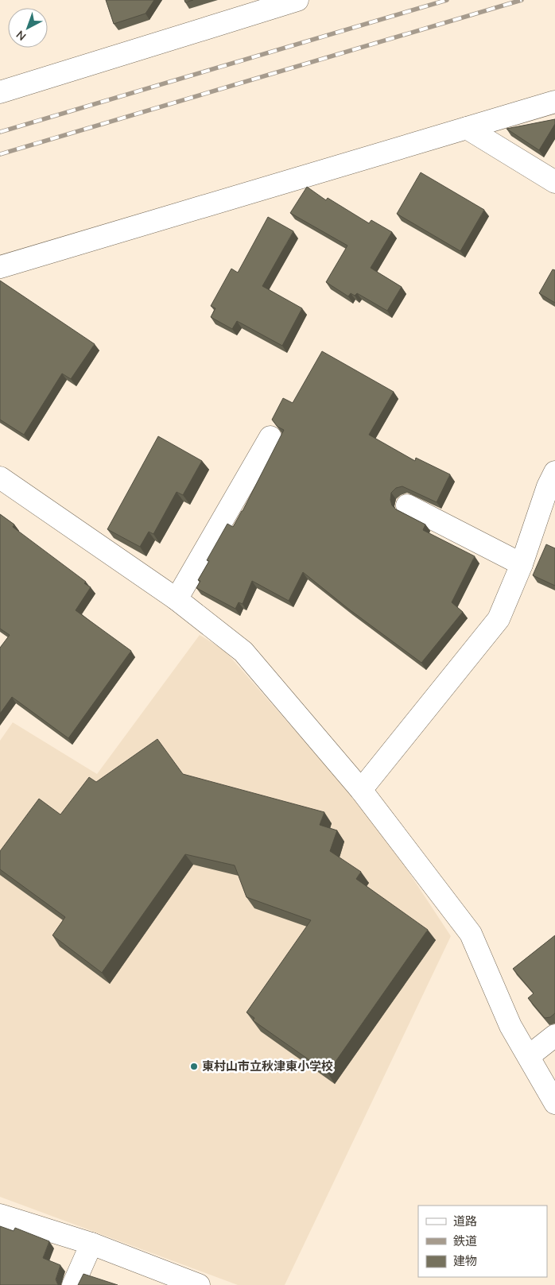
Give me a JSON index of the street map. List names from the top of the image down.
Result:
{
  "places": ["東村山市立秋津東小学校"],
  "legend": ["道路", "鉄道", "建物"],
  "north": "bottom left"
}
